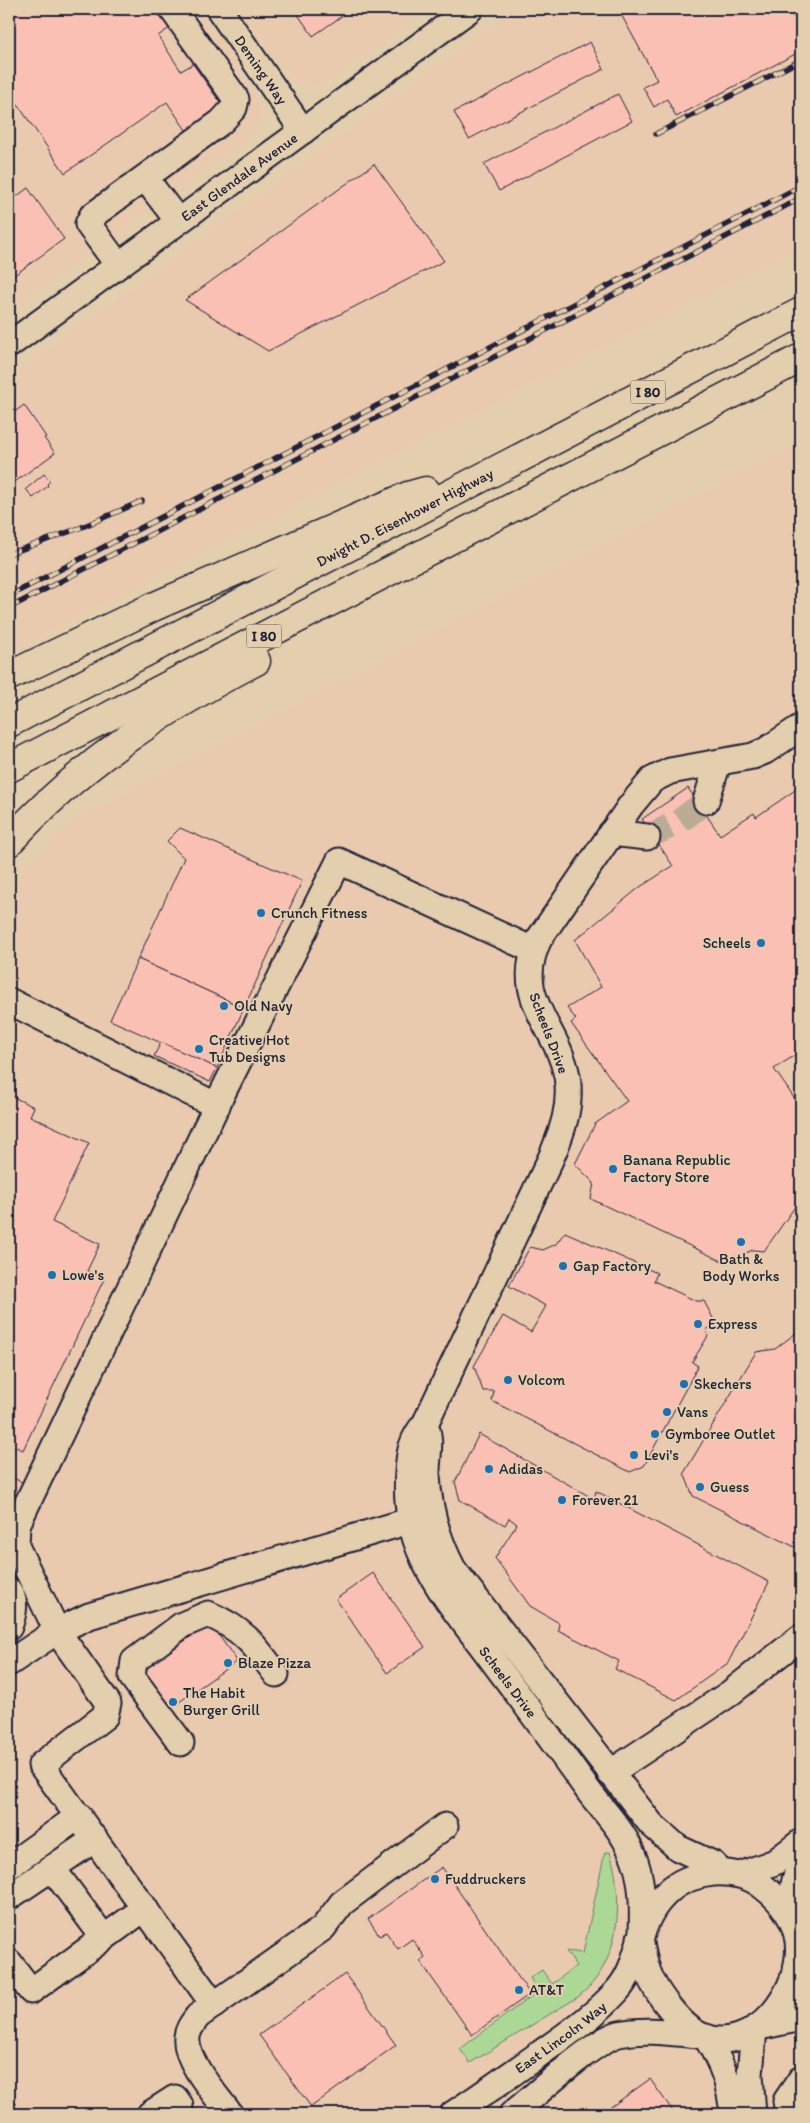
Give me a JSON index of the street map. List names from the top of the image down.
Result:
{
  "streets": {
    "highway": ["I 80", "Dwight D. Eisenhower Highway"],
    "street": [
      "Deming Way",
      "East Glendale Avenue",
      "Scheels Drive",
      "East Lincoln Way"
    ]
  },
  "crossings": [
    ["Deming Way", "East Glendale Avenue"],
    ["Scheels Drive", "East Lincoln Way"]
  ],
  "places": [
    "Crunch Fitness",
    "Scheels",
    "Old Navy",
    "Creative Hot Tub Designs",
    "Banana Republic Factory Store",
    "Bath & Body Works",
    "Gap Factory",
    "Lowe's",
    "Express",
    "Volcom",
    "Skechers",
    "Vans",
    "Gymboree Outlet",
    "Levi's",
    "Adidas",
    "Guess",
    "Forever 21",
    "Blaze Pizza",
    "The Habit Burger Grill",
    "Fuddruckers",
    "AT&T"
  ]
}
